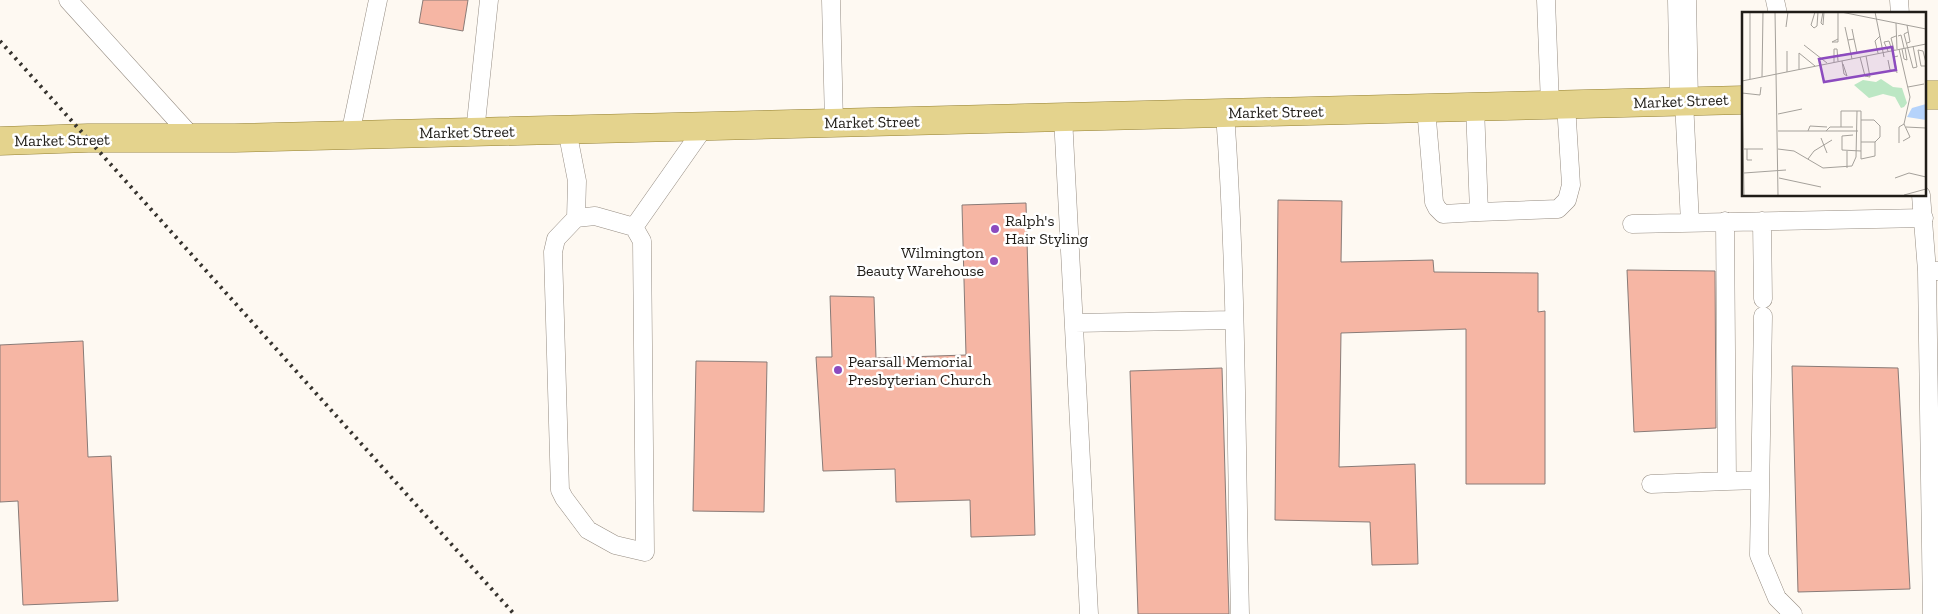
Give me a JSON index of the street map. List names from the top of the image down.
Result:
{
  "streets": {
    "main road": ["Market Street"]
  },
  "places": ["Ralph's Hair Styling", "Wilmington Beauty Warehouse", "Pearsall Memorial Presbyterian Church"]
}
